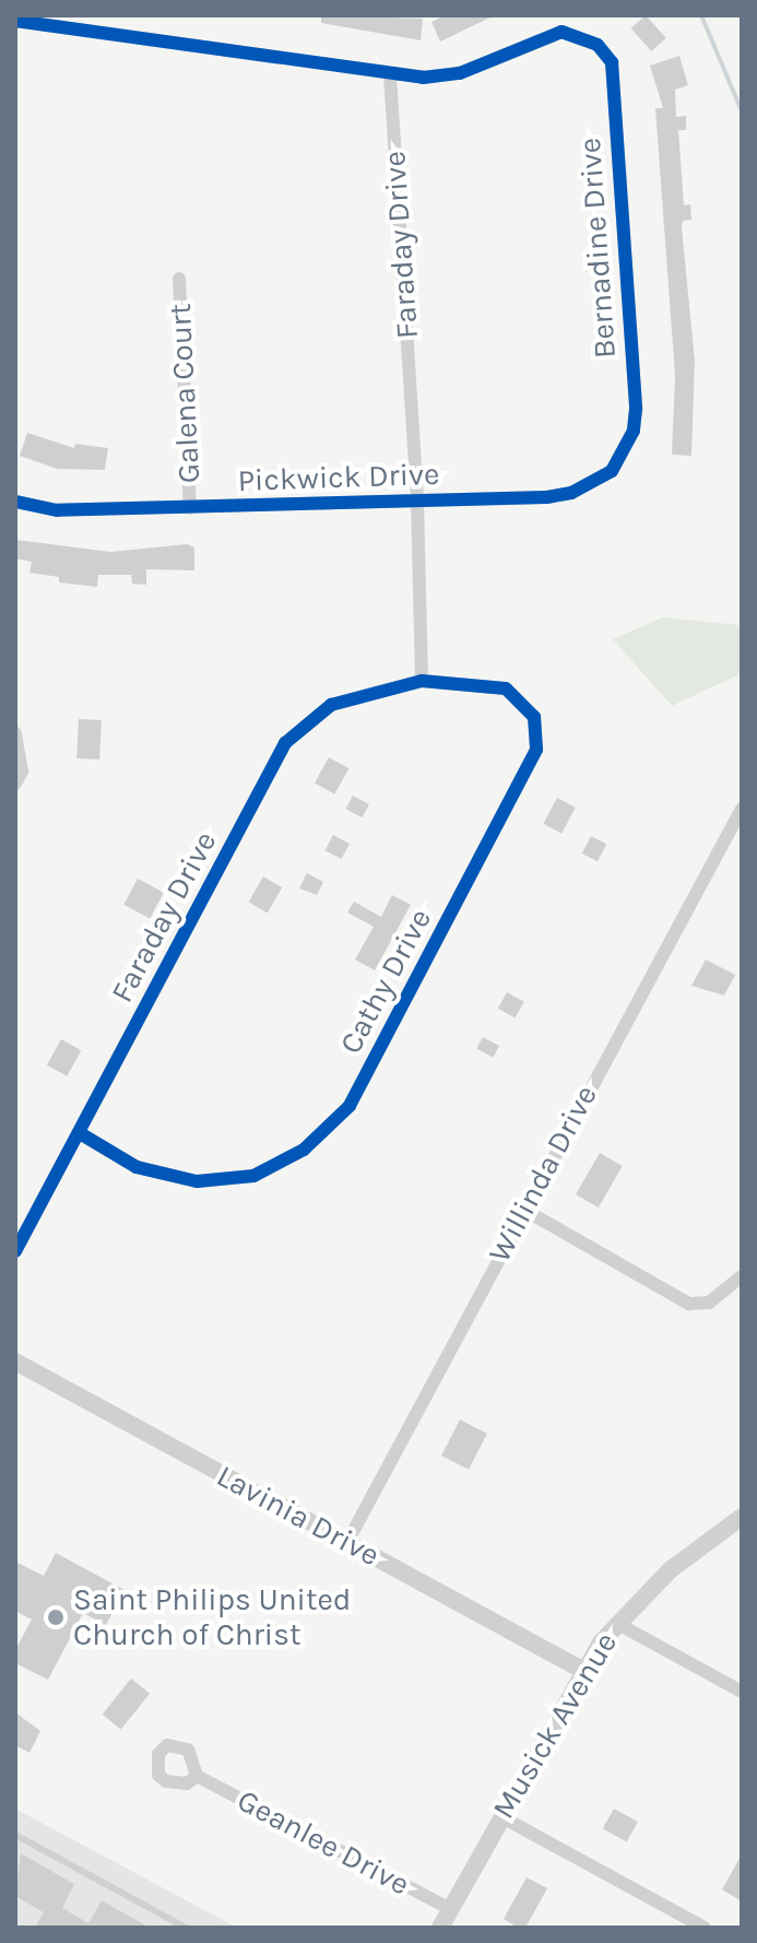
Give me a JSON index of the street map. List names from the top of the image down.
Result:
{
  "streets": {
    "street": [
      "Faraday Drive",
      "Bernadine Drive",
      "Galena Court",
      "Pickwick Drive",
      "Cathy Drive",
      "Willinda Drive",
      "Lavinia Drive",
      "Musick Avenue",
      "Geanlee Drive"
    ]
  },
  "crossings": [
    ["Faraday Drive", "Bernadine Drive"],
    ["Faraday Drive", "Pickwick Drive"],
    ["Faraday Drive", "Cathy Drive"],
    ["Bernadine Drive", "Pickwick Drive"],
    ["Galena Court", "Pickwick Drive"],
    ["Willinda Drive", "Lavinia Drive"],
    ["Lavinia Drive", "Musick Avenue"],
    ["Musick Avenue", "Geanlee Drive"]
  ],
  "places": ["Saint Philips United Church of Christ"]
}
